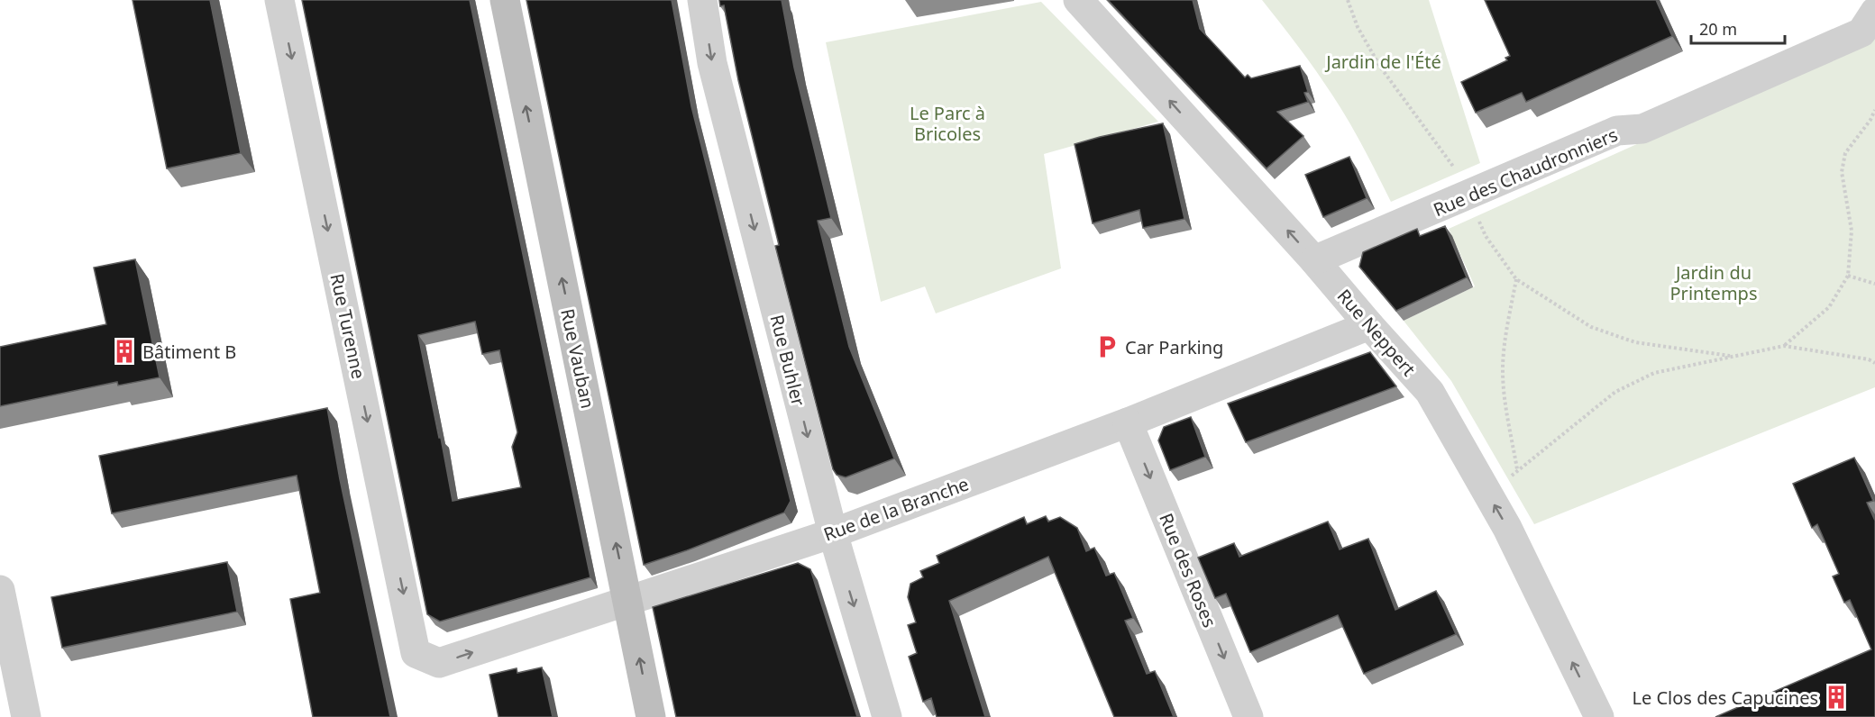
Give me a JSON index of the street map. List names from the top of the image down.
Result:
{
  "streets": {
    "main road": ["Rue Vauban"],
    "street": [
      "Rue des Chaudronniers",
      "Rue Turenne",
      "Rue Neppert",
      "Rue Buhler",
      "Rue de la Branche",
      "Rue des Roses"
    ]
  },
  "crossings": [
    ["Rue des Chaudronniers", "Rue Neppert"],
    ["Rue Turenne", "Rue de la Branche"],
    ["Rue Neppert", "Rue de la Branche"],
    ["Rue Vauban", "Rue de la Branche"],
    ["Rue Buhler", "Rue de la Branche"],
    ["Rue de la Branche", "Rue des Roses"]
  ],
  "one_way": [
    "Rue Turenne",
    "Rue Neppert",
    "Rue Vauban",
    "Rue Buhler",
    "Rue des Roses"
  ],
  "parks": ["Jardin de l'Été", "Le Parc à Bricoles", "Jardin du Printemps"],
  "places": {
    "parking": ["Car Parking"],
    "building": ["Bâtiment B", "Le Clos des Capucines"]
  },
  "scale_bar": "20 m"
}
